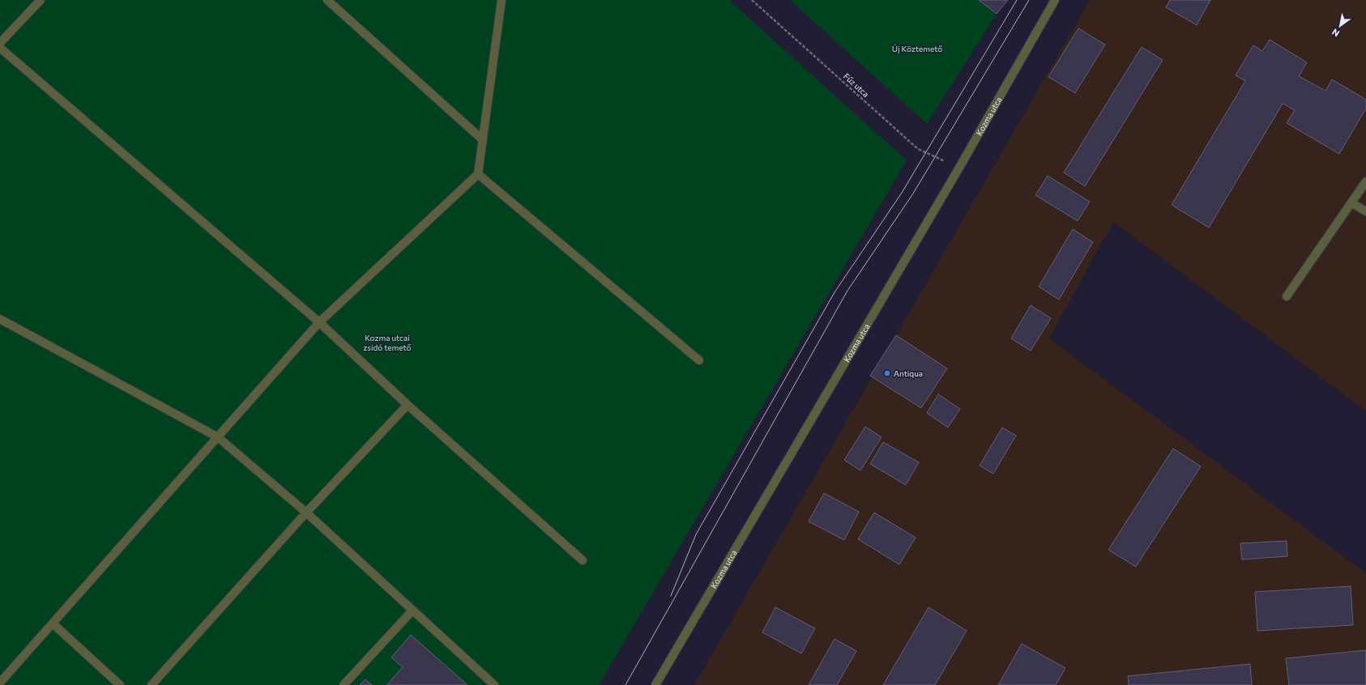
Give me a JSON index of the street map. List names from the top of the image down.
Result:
{
  "streets": {
    "street": ["Kozma utca"],
    "path": ["Fűz utca"]
  },
  "crossings": [
    ["Fűz utca", "Kozma utca"]
  ],
  "parks": ["Új Köztemető", "Kozma utcai zsidó temető"],
  "places": ["Antiqua"],
  "north": "bottom left"
}
